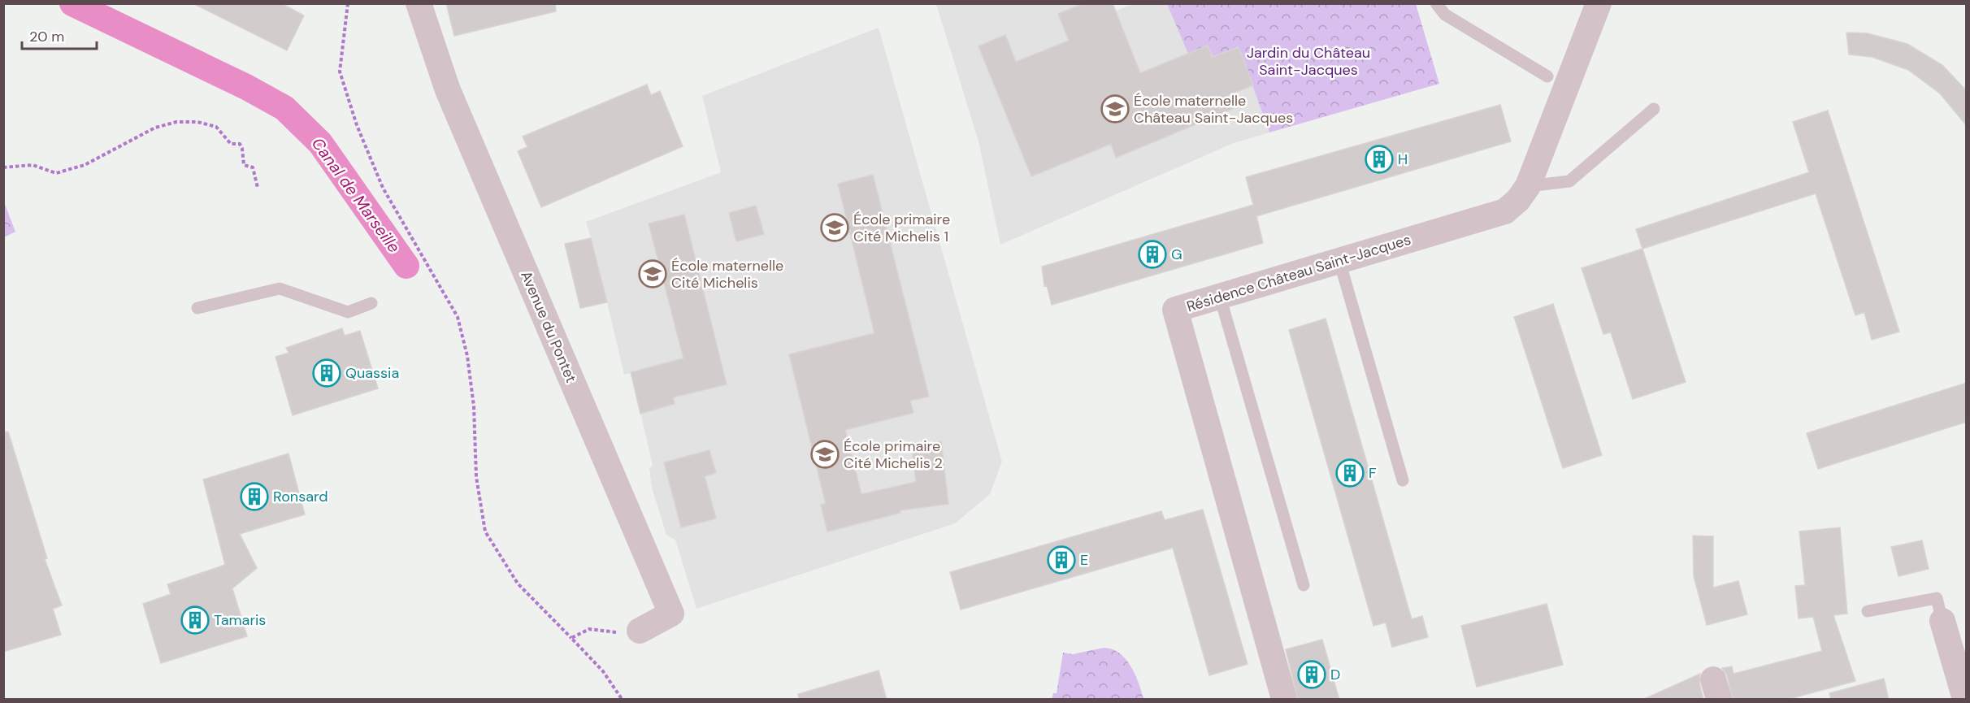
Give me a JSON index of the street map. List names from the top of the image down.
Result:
{
  "streets": {
    "street": ["Résidence Château Saint-Jacques", "Avenue du Pontet"]
  },
  "water": ["Canal de Marseille"],
  "parks": ["Jardin du Château Saint-Jacques"],
  "places": {
    "school or university": [
      "École maternelle Château Saint-Jacques",
      "École primaire Cité Michelis 1",
      "École maternelle Cité Michelis",
      "École primaire Cité Michelis 2"
    ],
    "building": [
      "H",
      "G",
      "Quassia",
      "F",
      "Ronsard",
      "E",
      "Tamaris",
      "D"
    ]
  },
  "scale_bar": "20 m"
}
